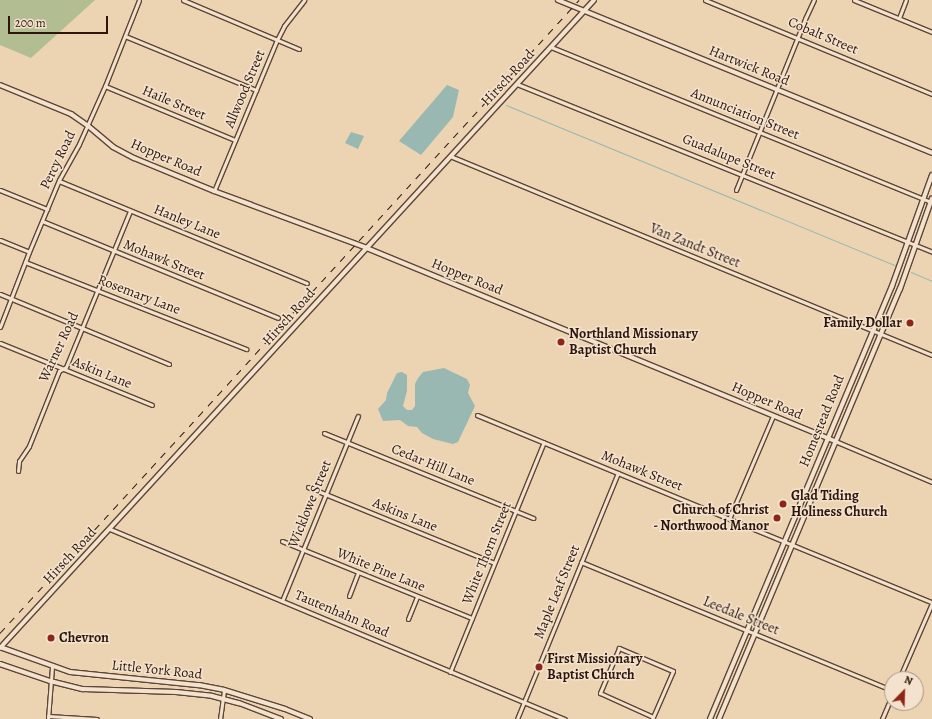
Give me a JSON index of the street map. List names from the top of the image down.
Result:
{
  "streets": {
    "main road": [
      "Hirsch Road",
      "Hopper Road",
      "Homestead Road",
      "Little York Road"
    ],
    "street": [
      "Cobalt Street",
      "Hartwick Road",
      "Allwood Street",
      "Haile Street",
      "Annunciation Street",
      "Guadalupe Street",
      "Percy Road",
      "Hanley Lane",
      "Van Zandt Street",
      "Mohawk Street",
      "Rosemary Lane",
      "Warner Road",
      "Askin Lane",
      "Cedar Hill Lane",
      "Wicklowe Street",
      "Askins Lane",
      "White Thorn Street",
      "White Pine Lane",
      "Maple Leaf Street",
      "Tautenhahn Road",
      "Leedale Street"
    ]
  },
  "crossings": [
    ["Hartwick Road", "Hirsch Road"],
    ["Hirsch Road", "Annunciation Street"],
    ["Hirsch Road", "Guadalupe Street"],
    ["Hirsch Road", "Hopper Road"],
    ["Hirsch Road", "Van Zandt Street"],
    ["Hirsch Road", "Tautenhahn Road"],
    ["Hirsch Road", "Little York Road"],
    ["Allwood Street", "Haile Street"],
    ["Allwood Street", "Hopper Road"],
    ["Haile Street", "Percy Road"],
    ["Annunciation Street", "Homestead Road"],
    ["Guadalupe Street", "Homestead Road"],
    ["Hopper Road", "Percy Road"],
    ["Hopper Road", "Homestead Road"],
    ["Percy Road", "Hanley Lane"],
    ["Percy Road", "Mohawk Street"],
    ["Percy Road", "Rosemary Lane"],
    ["Hanley Lane", "Warner Road"],
    ["Van Zandt Street", "Homestead Road"],
    ["Mohawk Street", "Warner Road"],
    ["Mohawk Street", "Homestead Road"],
    ["Mohawk Street", "White Thorn Street"],
    ["Mohawk Street", "Maple Leaf Street"],
    ["Rosemary Lane", "Warner Road"],
    ["Warner Road", "Askin Lane"],
    ["Homestead Road", "Leedale Street"],
    ["Cedar Hill Lane", "Wicklowe Street"],
    ["Cedar Hill Lane", "White Thorn Street"],
    ["Wicklowe Street", "Askins Lane"],
    ["Wicklowe Street", "White Pine Lane"],
    ["Wicklowe Street", "Tautenhahn Road"],
    ["Askins Lane", "White Thorn Street"],
    ["White Thorn Street", "White Pine Lane"],
    ["White Thorn Street", "Tautenhahn Road"],
    ["Maple Leaf Street", "Tautenhahn Road"],
    ["Maple Leaf Street", "Leedale Street"]
  ],
  "places": [
    "Family Dollar",
    "Northland Missionary Baptist Church",
    "Glad Tiding Holiness Church",
    "Church of Christ - Northwood Manor",
    "Chevron",
    "First Missionary Baptist Church"
  ],
  "scale_bar": "200 m",
  "north": "top right"
}
